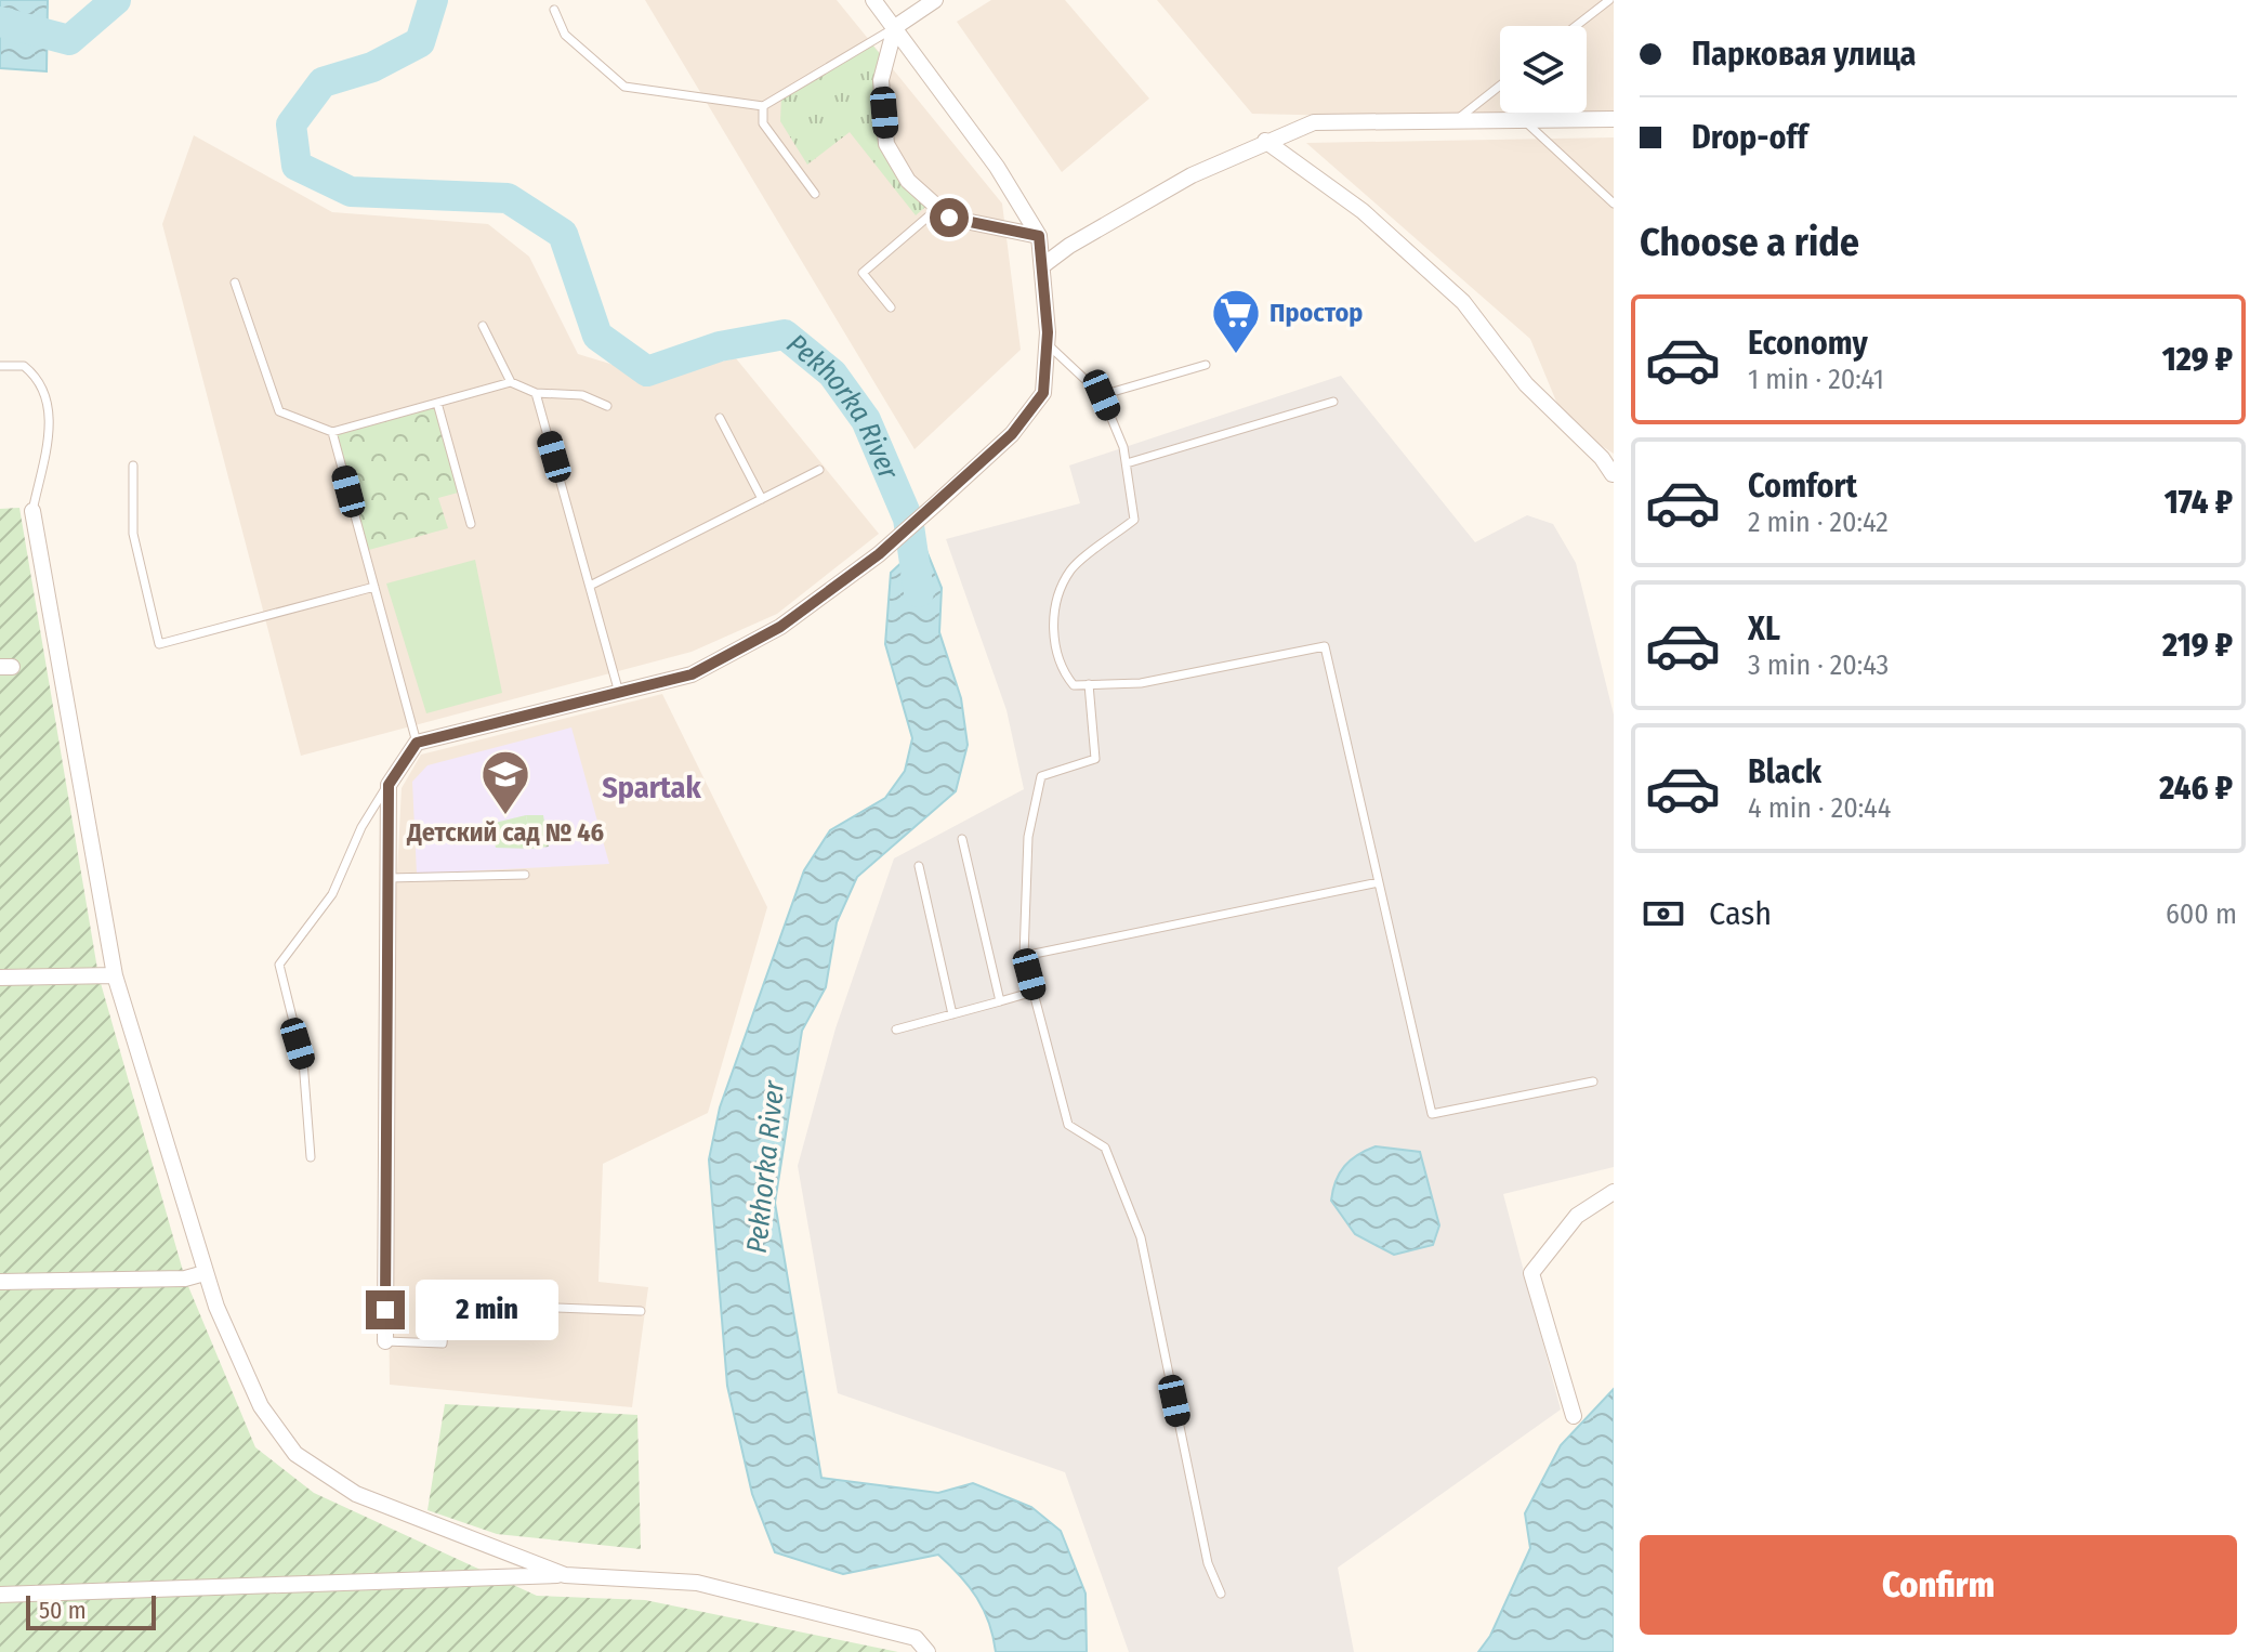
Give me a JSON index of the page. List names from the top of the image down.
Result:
{
  "districts": ["Spartak"],
  "water": ["Pekhorka River"],
  "places": {
    "supermarket": ["Простор"],
    "school or university": ["Детский сад № 46"]
  },
  "scale_bar": "50 m",
  "page": {
    "banner": ["Парковая улица", "Drop-off"],
    "heading": "Choose a ride",
    "list": [
      {
        "name": "Economy",
        "note": "1 min · 20:41",
        "value": "129 ₽"
      },
      {
        "name": "Comfort",
        "note": "2 min · 20:42",
        "value": "174 ₽"
      },
      {
        "name": "XL",
        "note": "3 min · 20:43",
        "value": "219 ₽"
      },
      {
        "name": "Black",
        "note": "4 min · 20:44",
        "value": "246 ₽"
      }
    ],
    "pay": ["Cash", "600 m"],
    "bubble": "2 min",
    "buttons": "Confirm",
    "scale": "50 m"
  }
}
